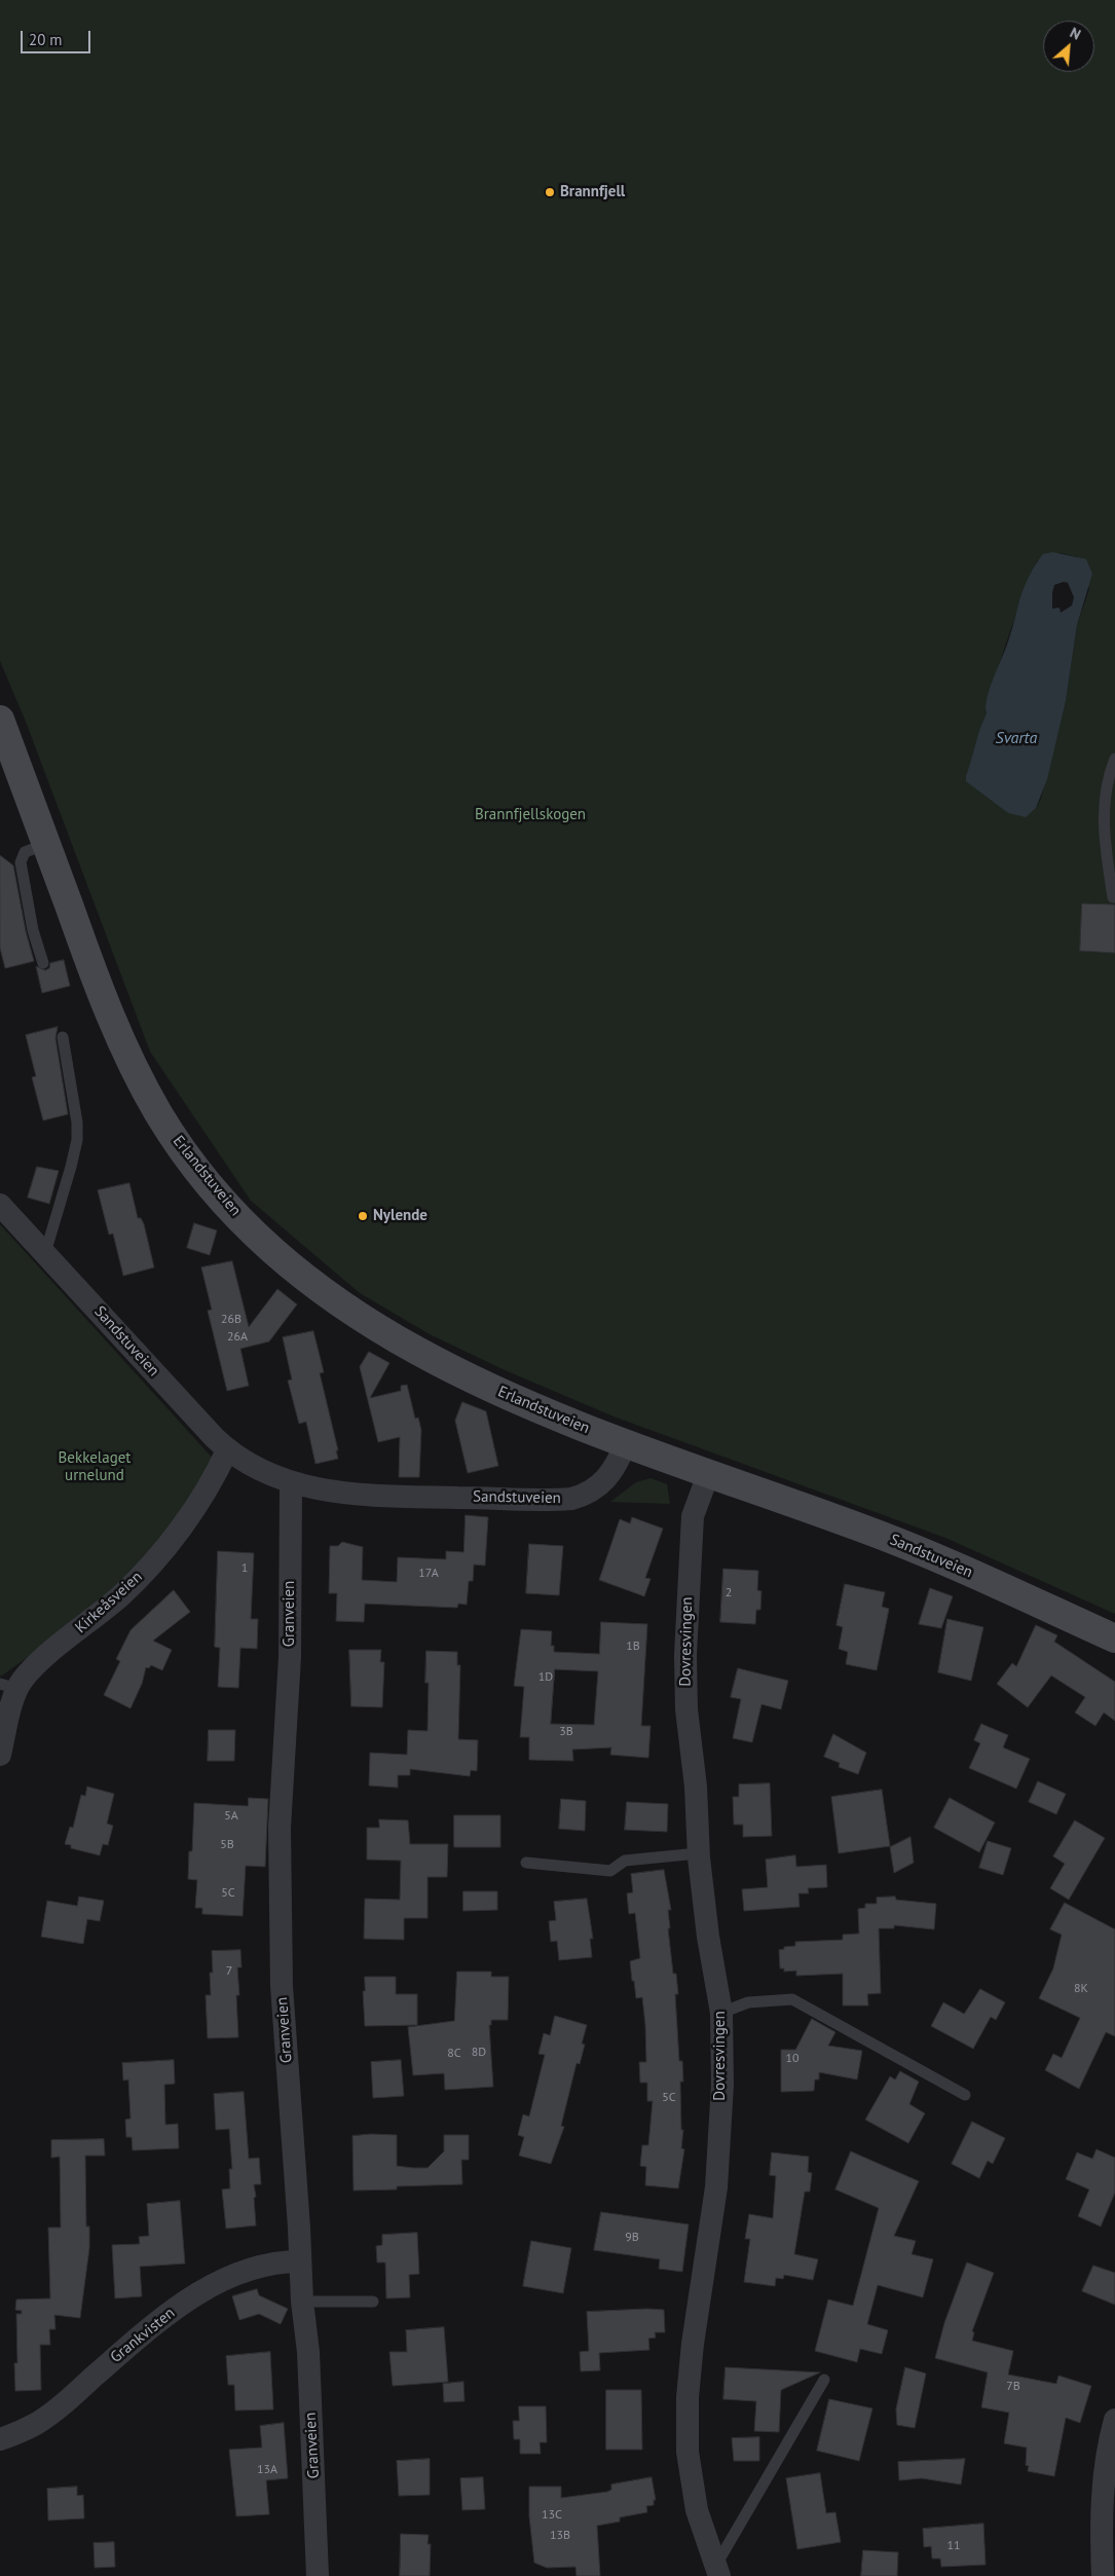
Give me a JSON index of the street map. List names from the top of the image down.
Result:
{
  "streets": {
    "street": [
      "Erlandstuveien",
      "Sandstuveien",
      "Kirkeåsveien",
      "Granveien",
      "Dovresvingen",
      "Grankvisten"
    ]
  },
  "crossings": [
    ["Erlandstuveien", "Sandstuveien"],
    ["Sandstuveien", "Kirkeåsveien"],
    ["Sandstuveien", "Granveien"],
    ["Sandstuveien", "Dovresvingen"],
    ["Granveien", "Grankvisten"]
  ],
  "water": ["Svarta"],
  "parks": ["Brannfjellskogen", "Bekkelaget urnelund"],
  "places": ["Brannfjell", "Nylende"],
  "house_numbers": [
    "26B",
    "26A",
    "1",
    "17A",
    "2",
    "1B",
    "1D",
    "3B",
    "5A",
    "5B",
    "5C",
    "7",
    "8K",
    "8D",
    "8C",
    "10",
    "5C",
    "9B",
    "7B",
    "13A",
    "13C",
    "13B",
    "11"
  ],
  "scale_bar": "20 m",
  "north": "top right"
}
